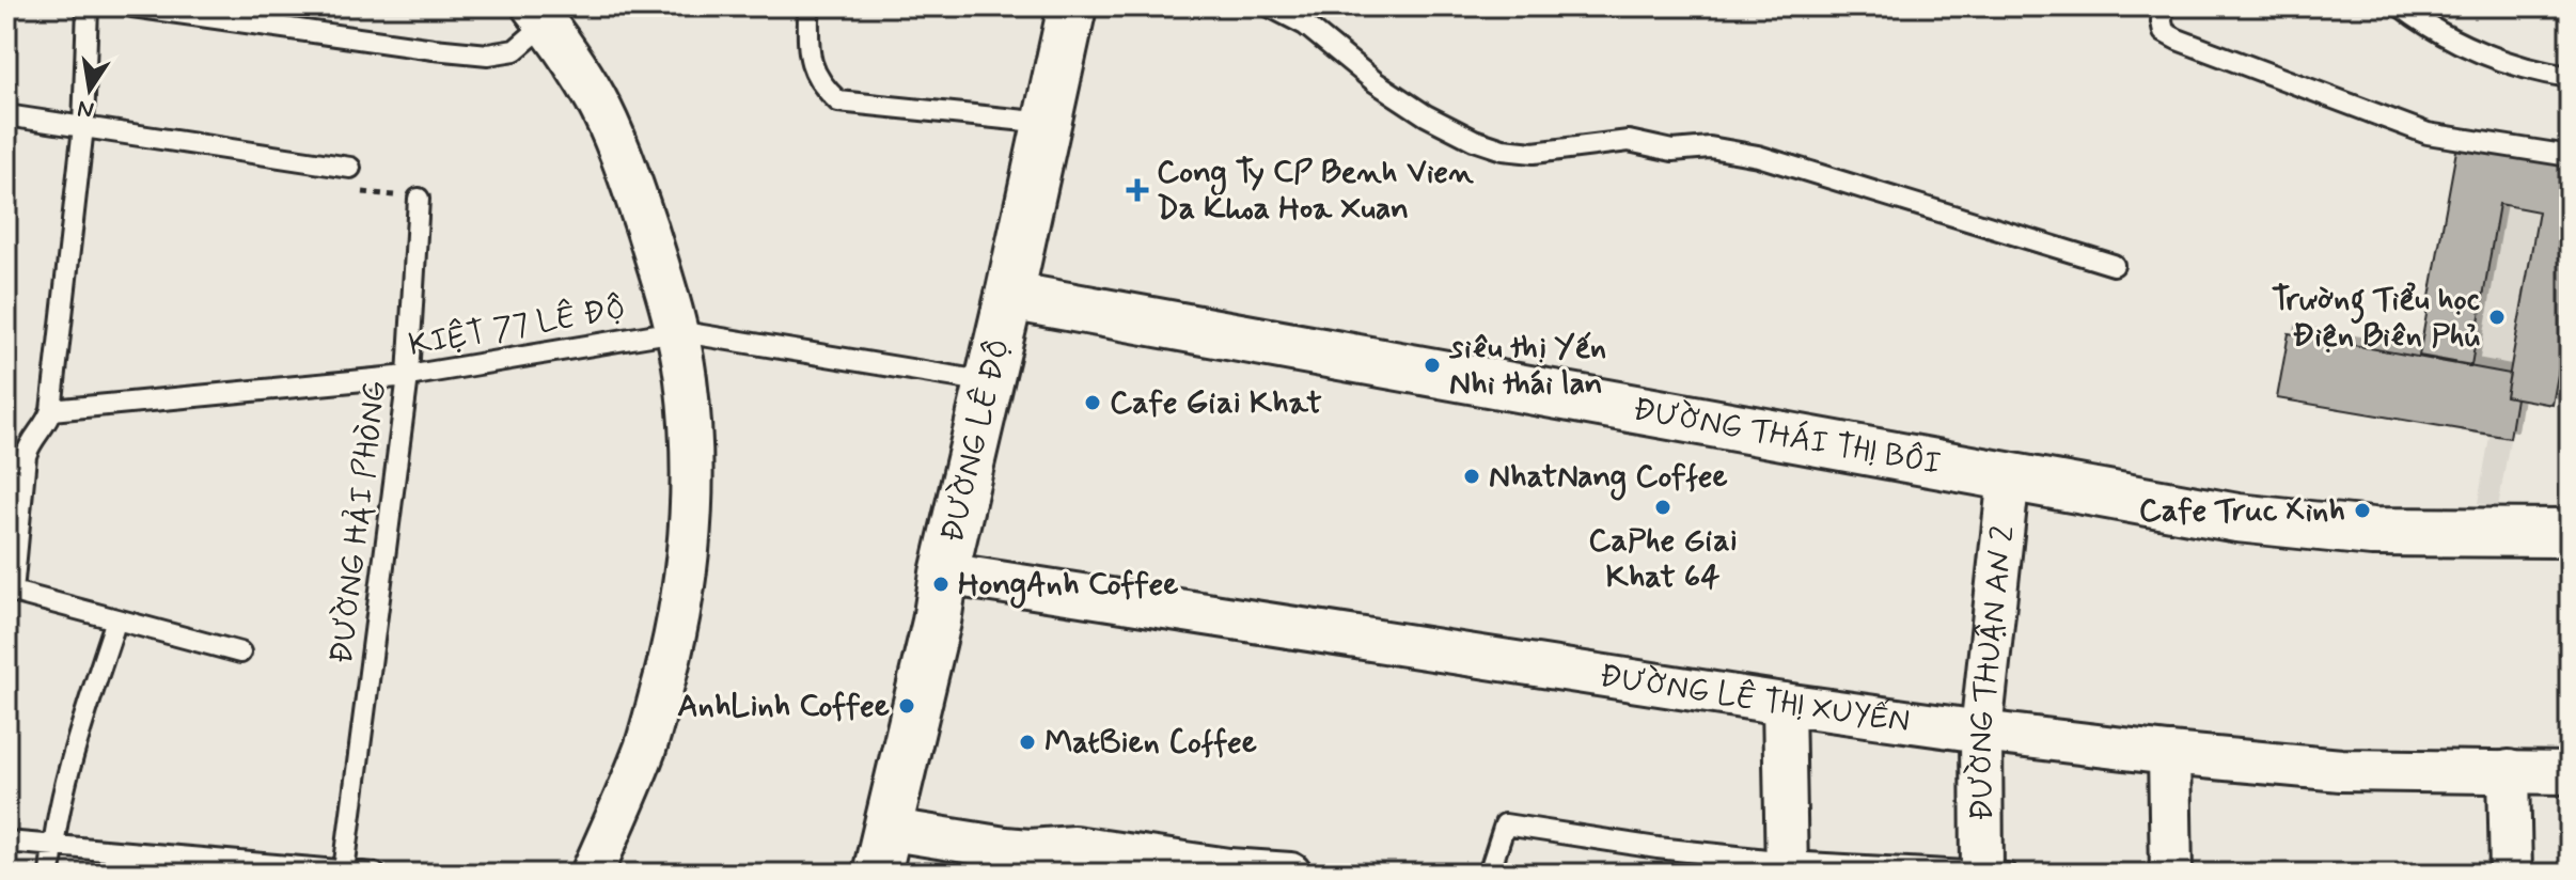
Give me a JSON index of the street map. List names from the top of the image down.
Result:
{
  "streets": {
    "street": [
      "ĐƯỜNG THÁI THỊ BÔI",
      "ĐƯỜNG LÊ ĐỘ",
      "ĐƯỜNG THUẬN AN 2",
      "ĐƯỜNG LÊ THỊ XUYẾN"
    ],
    "lane": ["KIỆT 77 LÊ ĐỘ", "ĐƯỜNG HẢI PHÒNG"]
  },
  "crossings": [
    ["KIỆT 77 LÊ ĐỘ", "ĐƯỜNG LÊ ĐỘ"],
    ["KIỆT 77 LÊ ĐỘ", "ĐƯỜNG HẢI PHÒNG"],
    ["ĐƯỜNG THÁI THỊ BÔI", "ĐƯỜNG LÊ ĐỘ"],
    ["ĐƯỜNG THÁI THỊ BÔI", "ĐƯỜNG THUẬN AN 2"],
    ["ĐƯỜNG LÊ ĐỘ", "ĐƯỜNG LÊ THỊ XUYẾN"],
    ["ĐƯỜNG THUẬN AN 2", "ĐƯỜNG LÊ THỊ XUYẾN"]
  ],
  "places": {
    "health": ["Cong Ty CP Benh Vien Da Khoa Hoa Xuan"],
    "other": [
      "Trường Tiểu học Điện Biên Phủ",
      "siêu thị Yến Nhi thái lan",
      "Cafe Giai Khat",
      "NhatNang Coffee",
      "CaPhe Giai Khat 64",
      "Cafe Truc Xinh",
      "HongAnh Coffee",
      "AnhLinh Coffee",
      "MatBien Coffee"
    ]
  },
  "north": "bottom"
}
